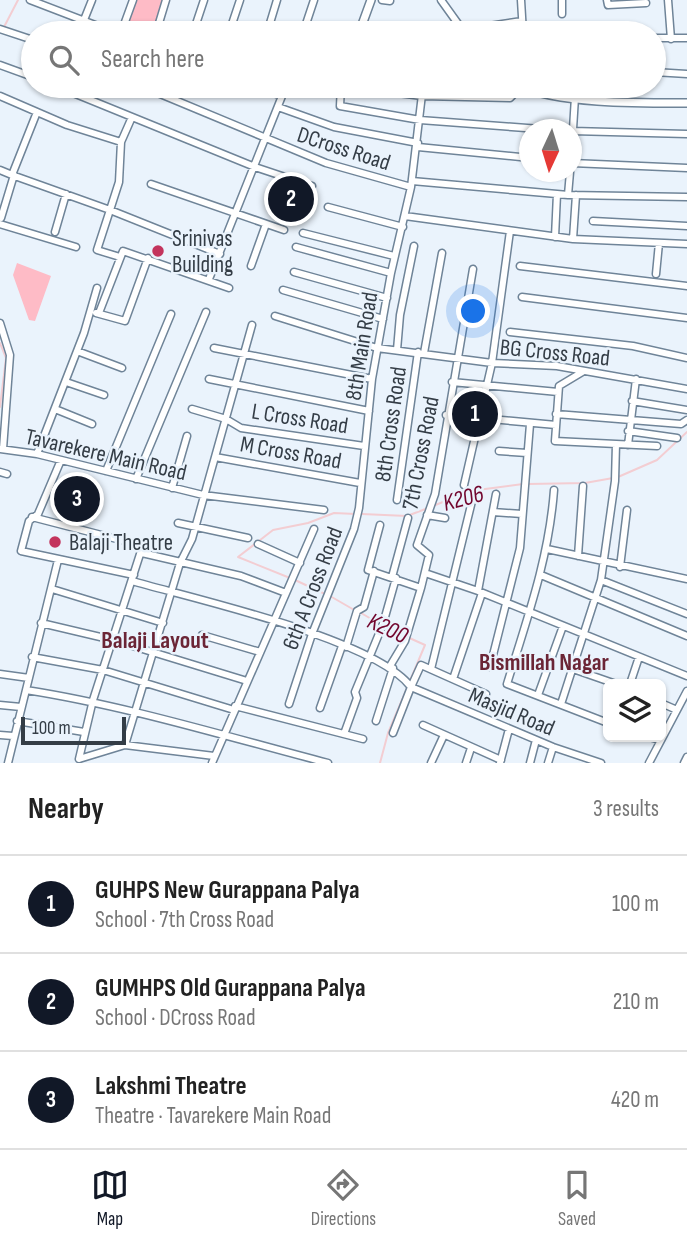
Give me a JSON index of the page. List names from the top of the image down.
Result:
{
  "streets": {
    "street": [
      "DCross Road",
      "8th Main Road",
      "BG Cross Road",
      "L Cross Road",
      "8th Cross Road",
      "M Cross Road",
      "7th Cross Road",
      "Tavarekere Main Road",
      "6th A Cross Road",
      "Masjid Road"
    ]
  },
  "crossings": [
    ["DCross Road", "8th Main Road"],
    ["8th Main Road", "BG Cross Road"],
    ["8th Main Road", "L Cross Road"],
    ["8th Main Road", "M Cross Road"],
    ["8th Main Road", "6th A Cross Road"],
    ["BG Cross Road", "8th Cross Road"],
    ["BG Cross Road", "7th Cross Road"],
    ["M Cross Road", "6th A Cross Road"]
  ],
  "districts": ["Balaji Layout", "Bismillah Nagar"],
  "water": ["K206", "K200"],
  "places": ["Srinivas Building", "Balaji Theatre"],
  "scale_bar": "100 m",
  "north": "bottom",
  "page": {
    "search": "Search here",
    "pins": ["2", "1", "3"],
    "scale": "100 m",
    "heading": ["Nearby", "3 results"],
    "list": [
      {
        "mark": "1",
        "name": "GUHPS New Gurappana Palya",
        "note": "School · 7th Cross Road",
        "value": "100 m"
      },
      {
        "mark": "2",
        "name": "GUMHPS Old Gurappana Palya",
        "note": "School · DCross Road",
        "value": "210 m"
      },
      {
        "mark": "3",
        "name": "Lakshmi Theatre",
        "note": "Theatre · Tavarekere Main Road",
        "value": "420 m"
      }
    ],
    "nav": ["Map", "Directions", "Saved"]
  }
}
